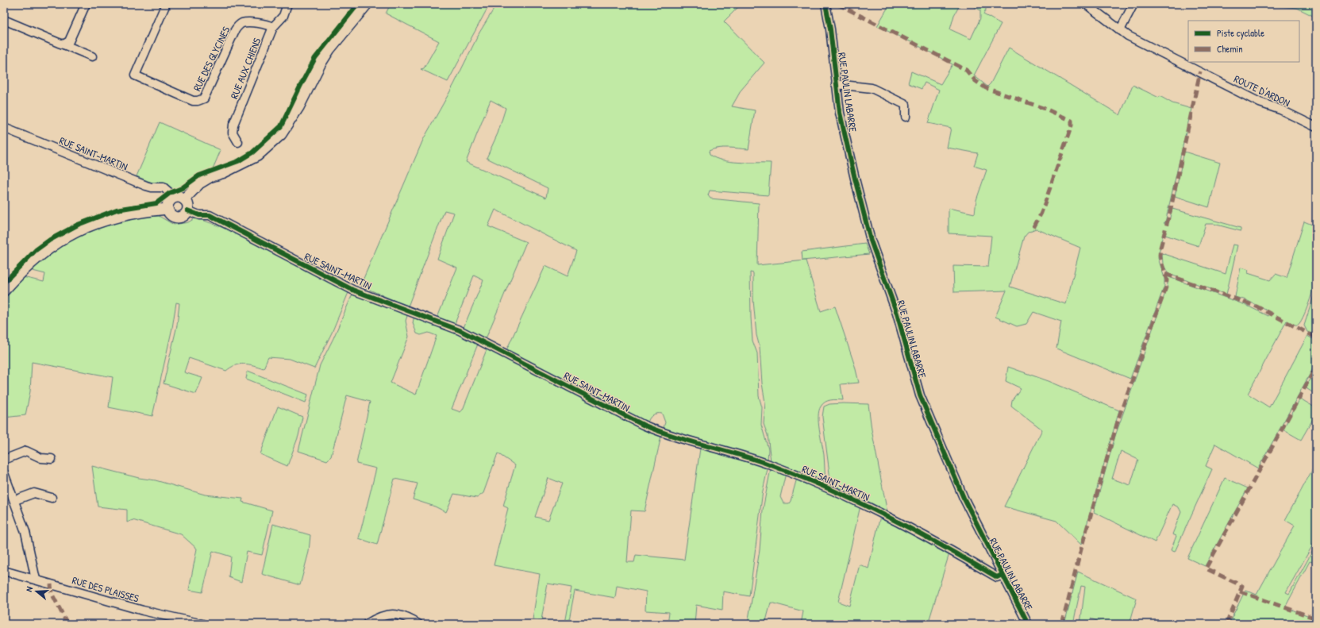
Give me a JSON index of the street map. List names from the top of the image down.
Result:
{
  "streets": {
    "street": [
      "RUE DES GLYCINES",
      "RUE AUX CHIENS",
      "ROUTE D'ARDON",
      "RUE PAULIN LABARRE",
      "RUE SAINT-MARTIN",
      "RUE DES PLAISSES"
    ]
  },
  "crossings": [
    ["RUE DES GLYCINES", "RUE AUX CHIENS"],
    ["RUE PAULIN LABARRE", "RUE SAINT-MARTIN"]
  ],
  "legend": ["Piste cyclable", "Chemin"],
  "north": "left"
}
